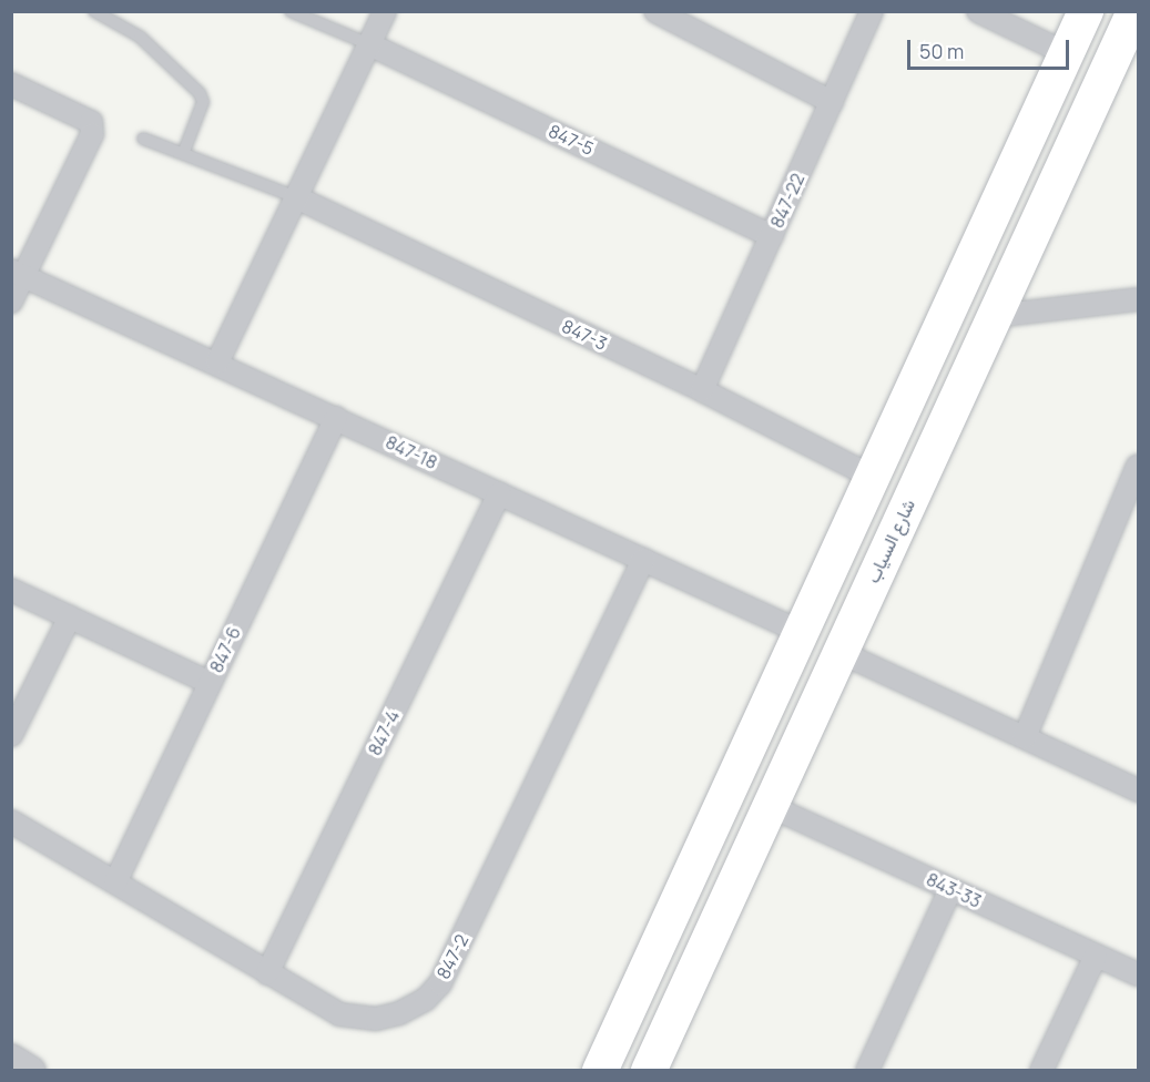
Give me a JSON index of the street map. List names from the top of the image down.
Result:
{
  "streets": {
    "main road": ["شارع السياب"],
    "street": [
      "847-5",
      "847-22",
      "847-3",
      "847-18",
      "847-6",
      "847-4",
      "843-33",
      "847-2"
    ]
  },
  "crossings": [
    ["847-5", "847-22"],
    ["847-22", "847-3"],
    ["847-18", "847-6"],
    ["847-18", "847-4"],
    ["847-18", "847-2"],
    ["شارع السياب", "843-33"],
    ["847-6", "847-2"],
    ["847-4", "847-2"]
  ],
  "scale_bar": "50 m"
}
